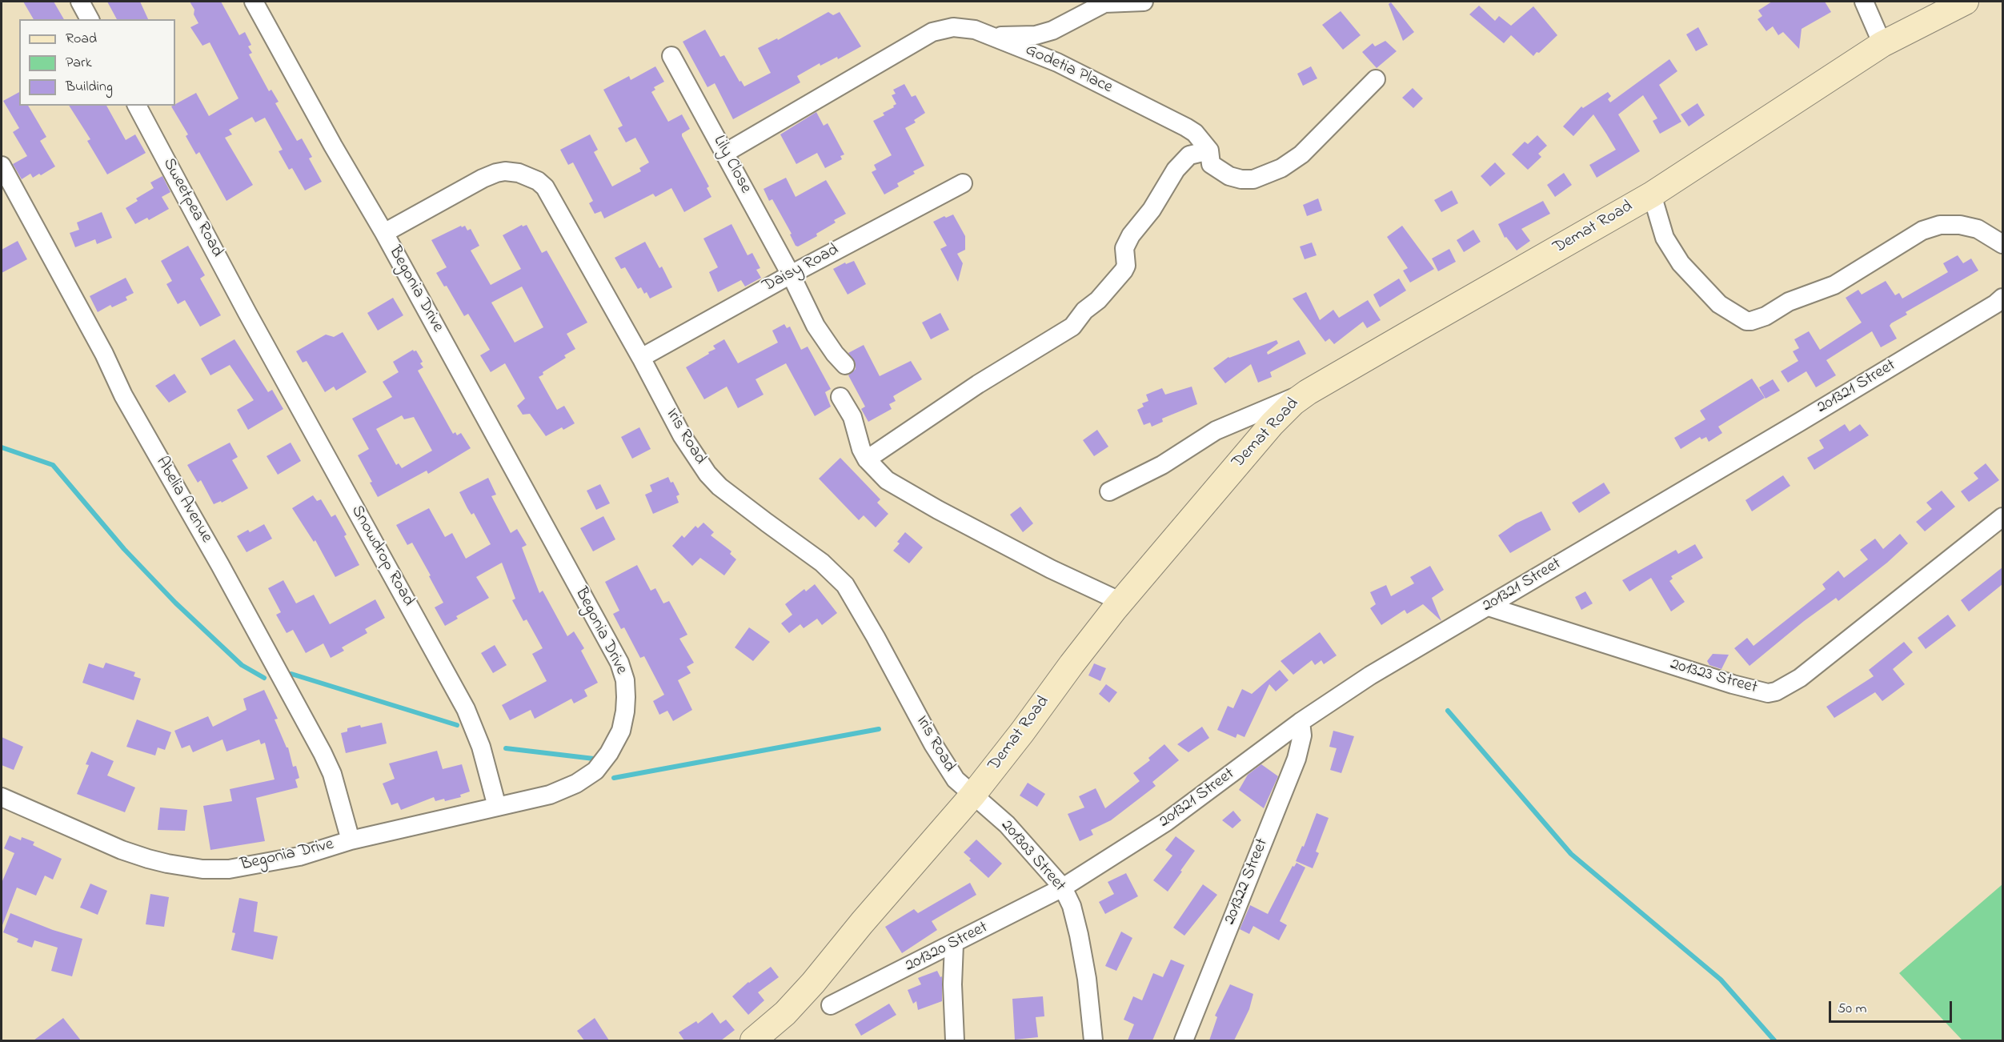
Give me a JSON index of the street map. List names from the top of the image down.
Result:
{
  "streets": {
    "street": [
      "Godetia Place",
      "Lily Close",
      "Sweetpea Road",
      "Demat Road",
      "Daisy Road",
      "Begonia Drive",
      "201321 Street",
      "Iris Road",
      "Abelia Avenue",
      "Snowdrop Road",
      "201323 Street",
      "201303 Street",
      "201322 Street",
      "201320 Street"
    ]
  },
  "crossings": [
    ["Godetia Place", "Lily Close"],
    ["Lily Close", "Daisy Road"],
    ["Sweetpea Road", "Snowdrop Road"],
    ["Demat Road", "Iris Road"],
    ["Demat Road", "201303 Street"],
    ["Daisy Road", "Iris Road"],
    ["Begonia Drive", "Iris Road"],
    ["Begonia Drive", "Abelia Avenue"],
    ["Begonia Drive", "Snowdrop Road"],
    ["201321 Street", "201323 Street"],
    ["201321 Street", "201303 Street"],
    ["201321 Street", "201322 Street"],
    ["201321 Street", "201320 Street"],
    ["Iris Road", "201303 Street"],
    ["201303 Street", "201320 Street"]
  ],
  "legend": ["Road", "Park", "Building"],
  "scale_bar": "50 m"
}
